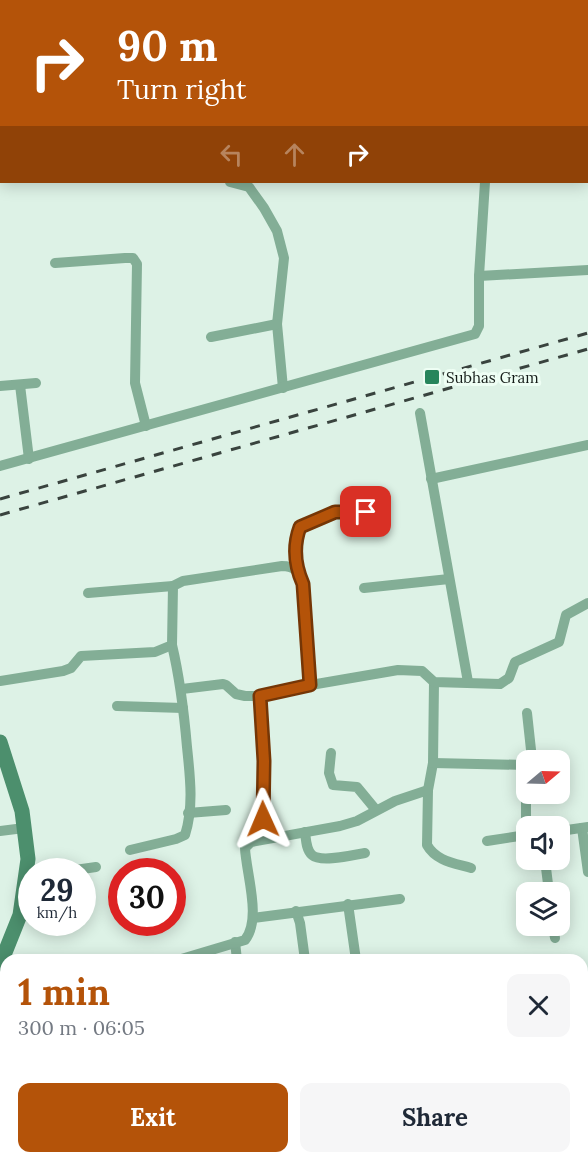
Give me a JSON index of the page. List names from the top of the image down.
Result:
{
  "places": {
    "transit": ["Subhas Gram"]
  },
  "north": "right",
  "page": {
    "turn": ["90 m", "Turn right"],
    "speed": "29 km/h",
    "limit": "30",
    "heading": ["1 min", "300 m · 06:05"],
    "buttons": ["Exit", "Share"]
  }
}
